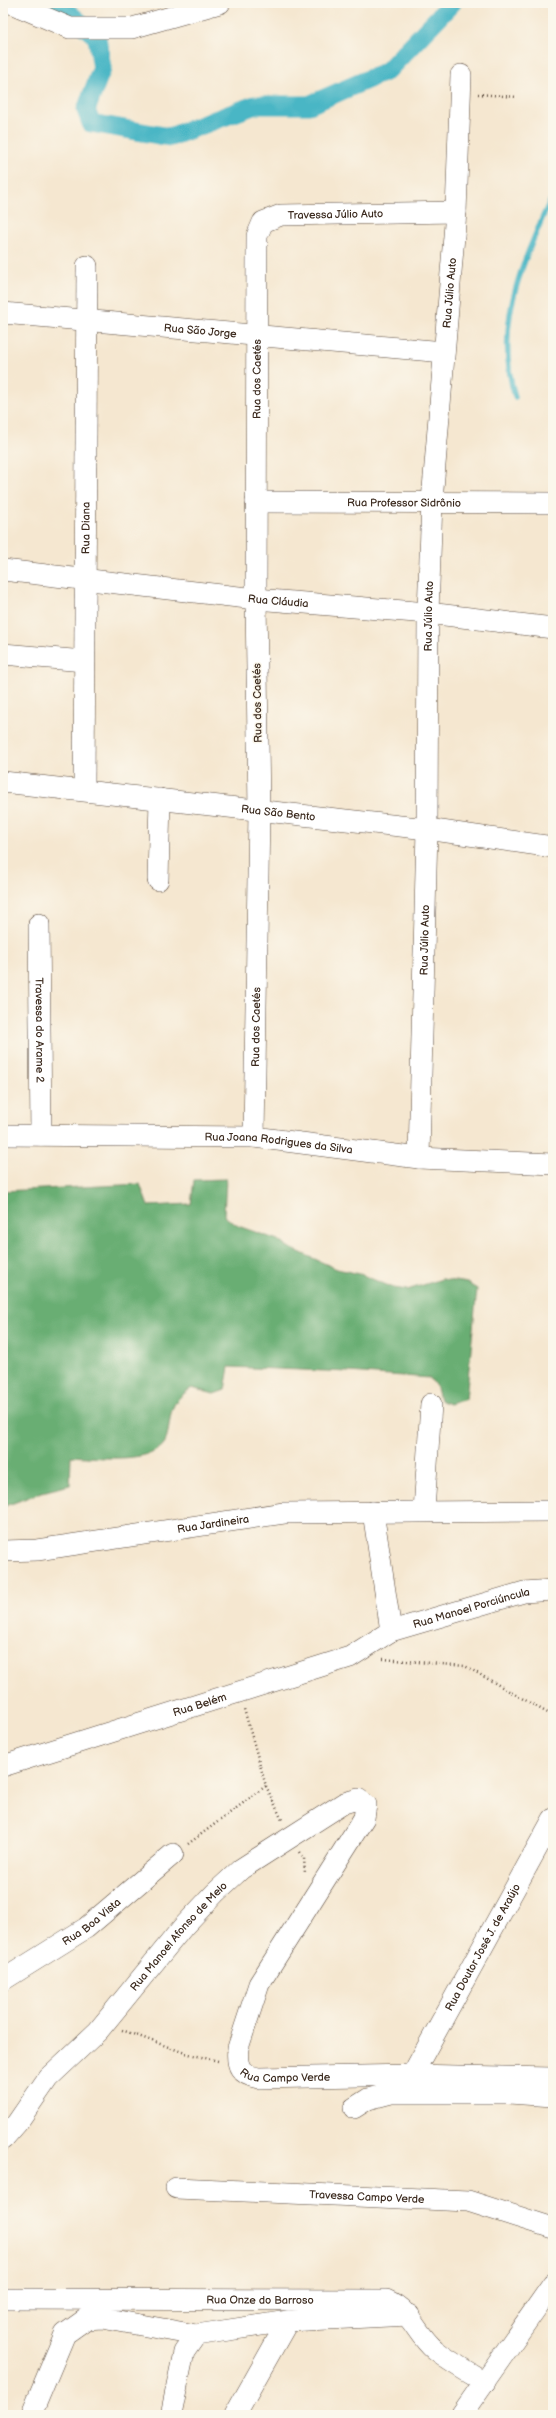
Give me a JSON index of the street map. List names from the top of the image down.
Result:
{
  "streets": {
    "street": [
      "Travessa Júlio Auto",
      "Rua Júlio Auto",
      "Rua São Jorge",
      "Rua dos Caetés",
      "Rua Professor Sidrônio",
      "Rua Diana",
      "Rua Cláudia",
      "Rua São Bento",
      "Travessa do Arame 2",
      "Rua Joana Rodrigues da Silva",
      "Rua Jardineira",
      "Rua Manoel Porciúncula",
      "Rua Belém",
      "Rua Boa Vista",
      "Rua Manoel Afonso de Melo",
      "Rua Doutor José J. de Araújo",
      "Rua Campo Verde",
      "Travessa Campo Verde",
      "Rua Onze do Barroso"
    ]
  },
  "crossings": [
    ["Travessa Júlio Auto", "Rua Júlio Auto"],
    ["Travessa Júlio Auto", "Rua dos Caetés"],
    ["Rua Júlio Auto", "Rua São Jorge"],
    ["Rua Júlio Auto", "Rua Professor Sidrônio"],
    ["Rua Júlio Auto", "Rua Cláudia"],
    ["Rua Júlio Auto", "Rua São Bento"],
    ["Rua Júlio Auto", "Rua Joana Rodrigues da Silva"],
    ["Rua São Jorge", "Rua dos Caetés"],
    ["Rua São Jorge", "Rua Diana"],
    ["Rua dos Caetés", "Rua Professor Sidrônio"],
    ["Rua dos Caetés", "Rua Cláudia"],
    ["Rua dos Caetés", "Rua São Bento"],
    ["Rua dos Caetés", "Rua Joana Rodrigues da Silva"],
    ["Rua Diana", "Rua Cláudia"],
    ["Rua Diana", "Rua São Bento"],
    ["Travessa do Arame 2", "Rua Joana Rodrigues da Silva"],
    ["Rua Manoel Porciúncula", "Rua Belém"],
    ["Rua Manoel Afonso de Melo", "Rua Campo Verde"],
    ["Rua Doutor José J. de Araújo", "Rua Campo Verde"]
  ]
}
